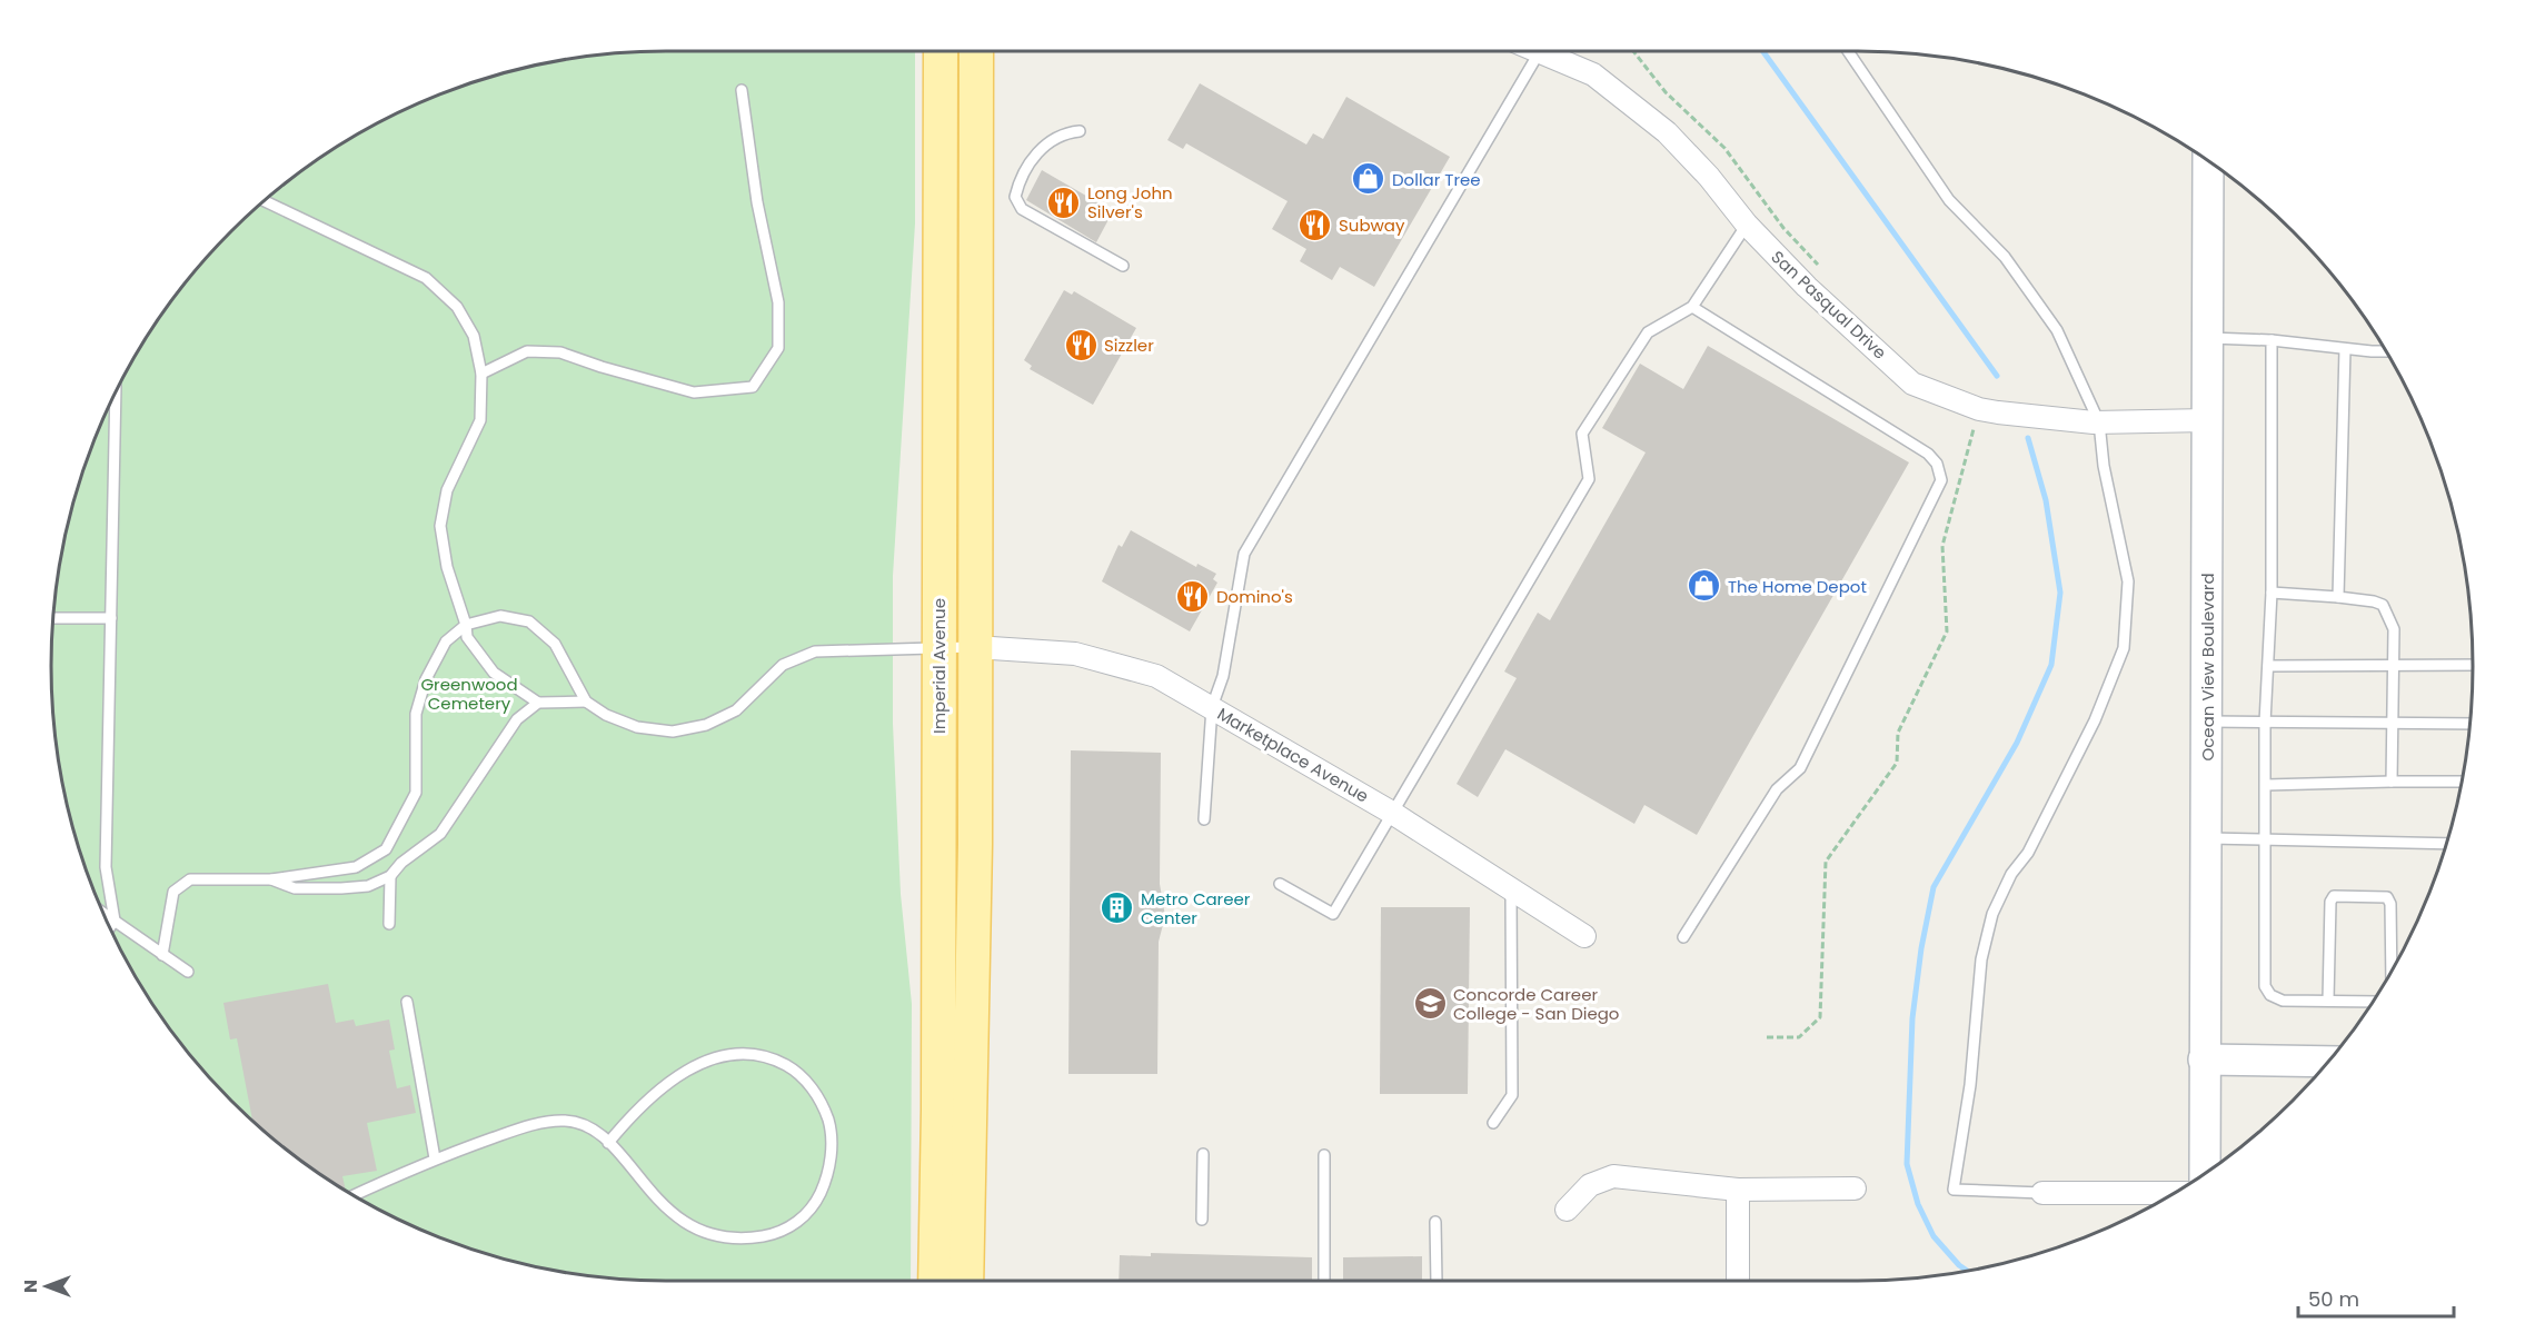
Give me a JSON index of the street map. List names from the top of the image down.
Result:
{
  "streets": {
    "main road": ["Imperial Avenue", "Ocean View Boulevard"],
    "street": ["San Pasqual Drive", "Marketplace Avenue"]
  },
  "crossings": [
    ["San Pasqual Drive", "Ocean View Boulevard"]
  ],
  "parks": ["Greenwood Cemetery"],
  "places": {
    "shop": ["Dollar Tree", "The Home Depot"],
    "restaurant": [
      "Long John Silver's",
      "Subway",
      "Sizzler",
      "Domino's"
    ],
    "building": ["Metro Career Center"],
    "school or university": ["Concorde Career College - San Diego"]
  },
  "scale_bar": "50 m",
  "north": "left"
}
